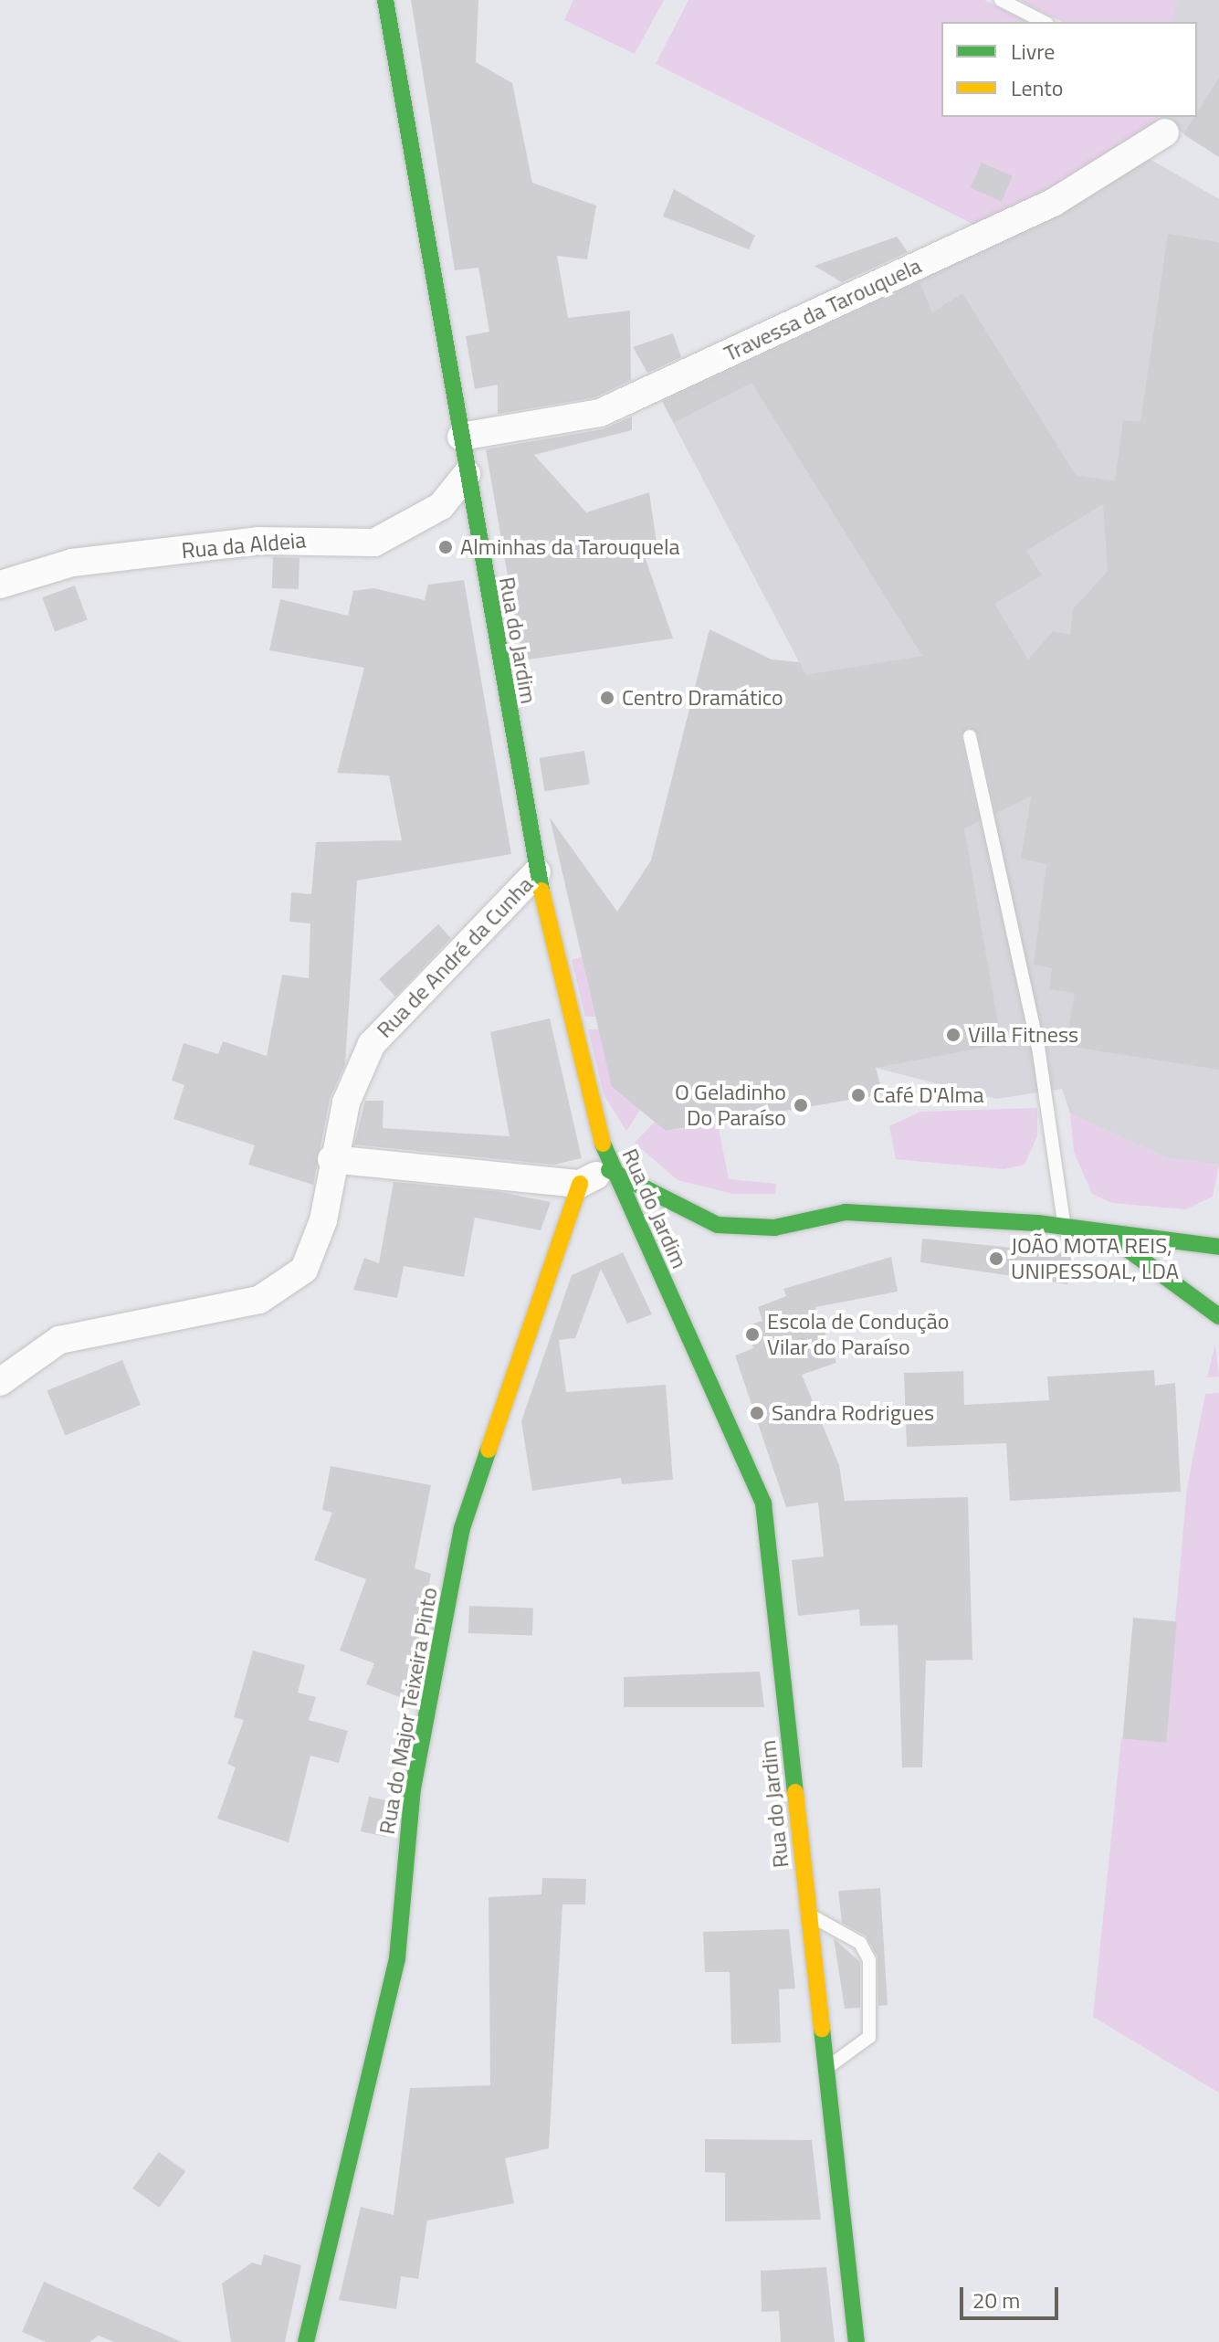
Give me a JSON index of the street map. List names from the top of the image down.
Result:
{
  "streets": {
    "main road": ["Rua do Jardim", "Rua do Major Teixeira Pinto"],
    "street": ["Travessa da Tarouquela", "Rua da Aldeia", "Rua de André da Cunha"]
  },
  "crossings": [
    ["Travessa da Tarouquela", "Rua do Jardim"],
    ["Rua da Aldeia", "Rua do Jardim"],
    ["Rua do Jardim", "Rua de André da Cunha"]
  ],
  "places": [
    "Alminhas da Tarouquela",
    "Centro Dramático",
    "Villa Fitness",
    "Café D'Alma",
    "O Geladinho Do Paraíso",
    "JOÃO MOTA REIS, UNIPESSOAL, LDA",
    "Escola de Condução Vilar do Paraíso",
    "Sandra Rodrigues"
  ],
  "legend": ["Livre", "Lento"],
  "scale_bar": "20 m"
}
